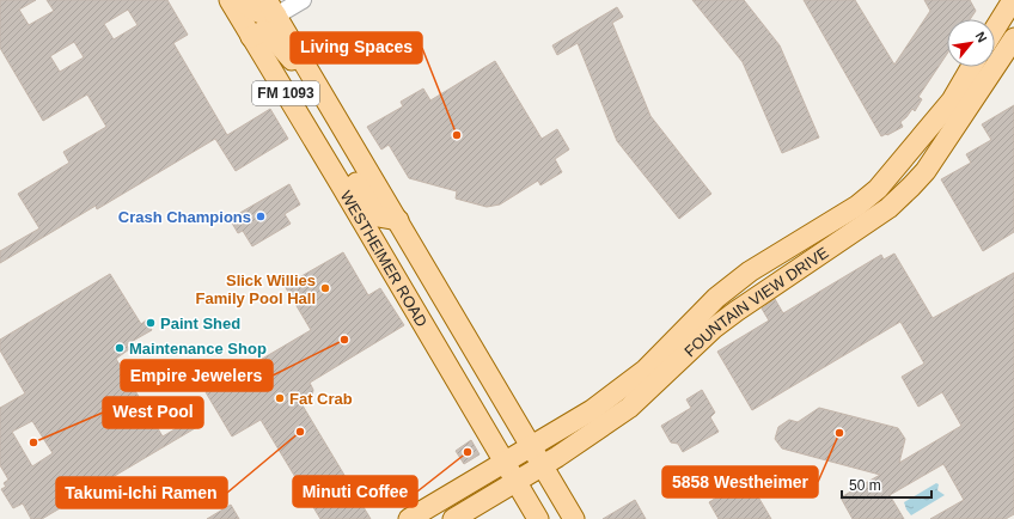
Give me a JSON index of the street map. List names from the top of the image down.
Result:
{
  "streets": {
    "main road": ["FM 1093", "WESTHEIMER ROAD", "FOUNTAIN VIEW DRIVE"]
  },
  "crossings": [
    ["WESTHEIMER ROAD", "FOUNTAIN VIEW DRIVE"]
  ],
  "places": [
    "Living Spaces",
    "Crash Champions",
    "Slick Willies Family Pool Hall",
    "Paint Shed",
    "Empire Jewelers",
    "Maintenance Shop",
    "Fat Crab",
    "Takumi-Ichi Ramen",
    "5858 Westheimer",
    "West Pool",
    "Minuti Coffee"
  ],
  "scale_bar": "50 m",
  "north": "top right"
}
